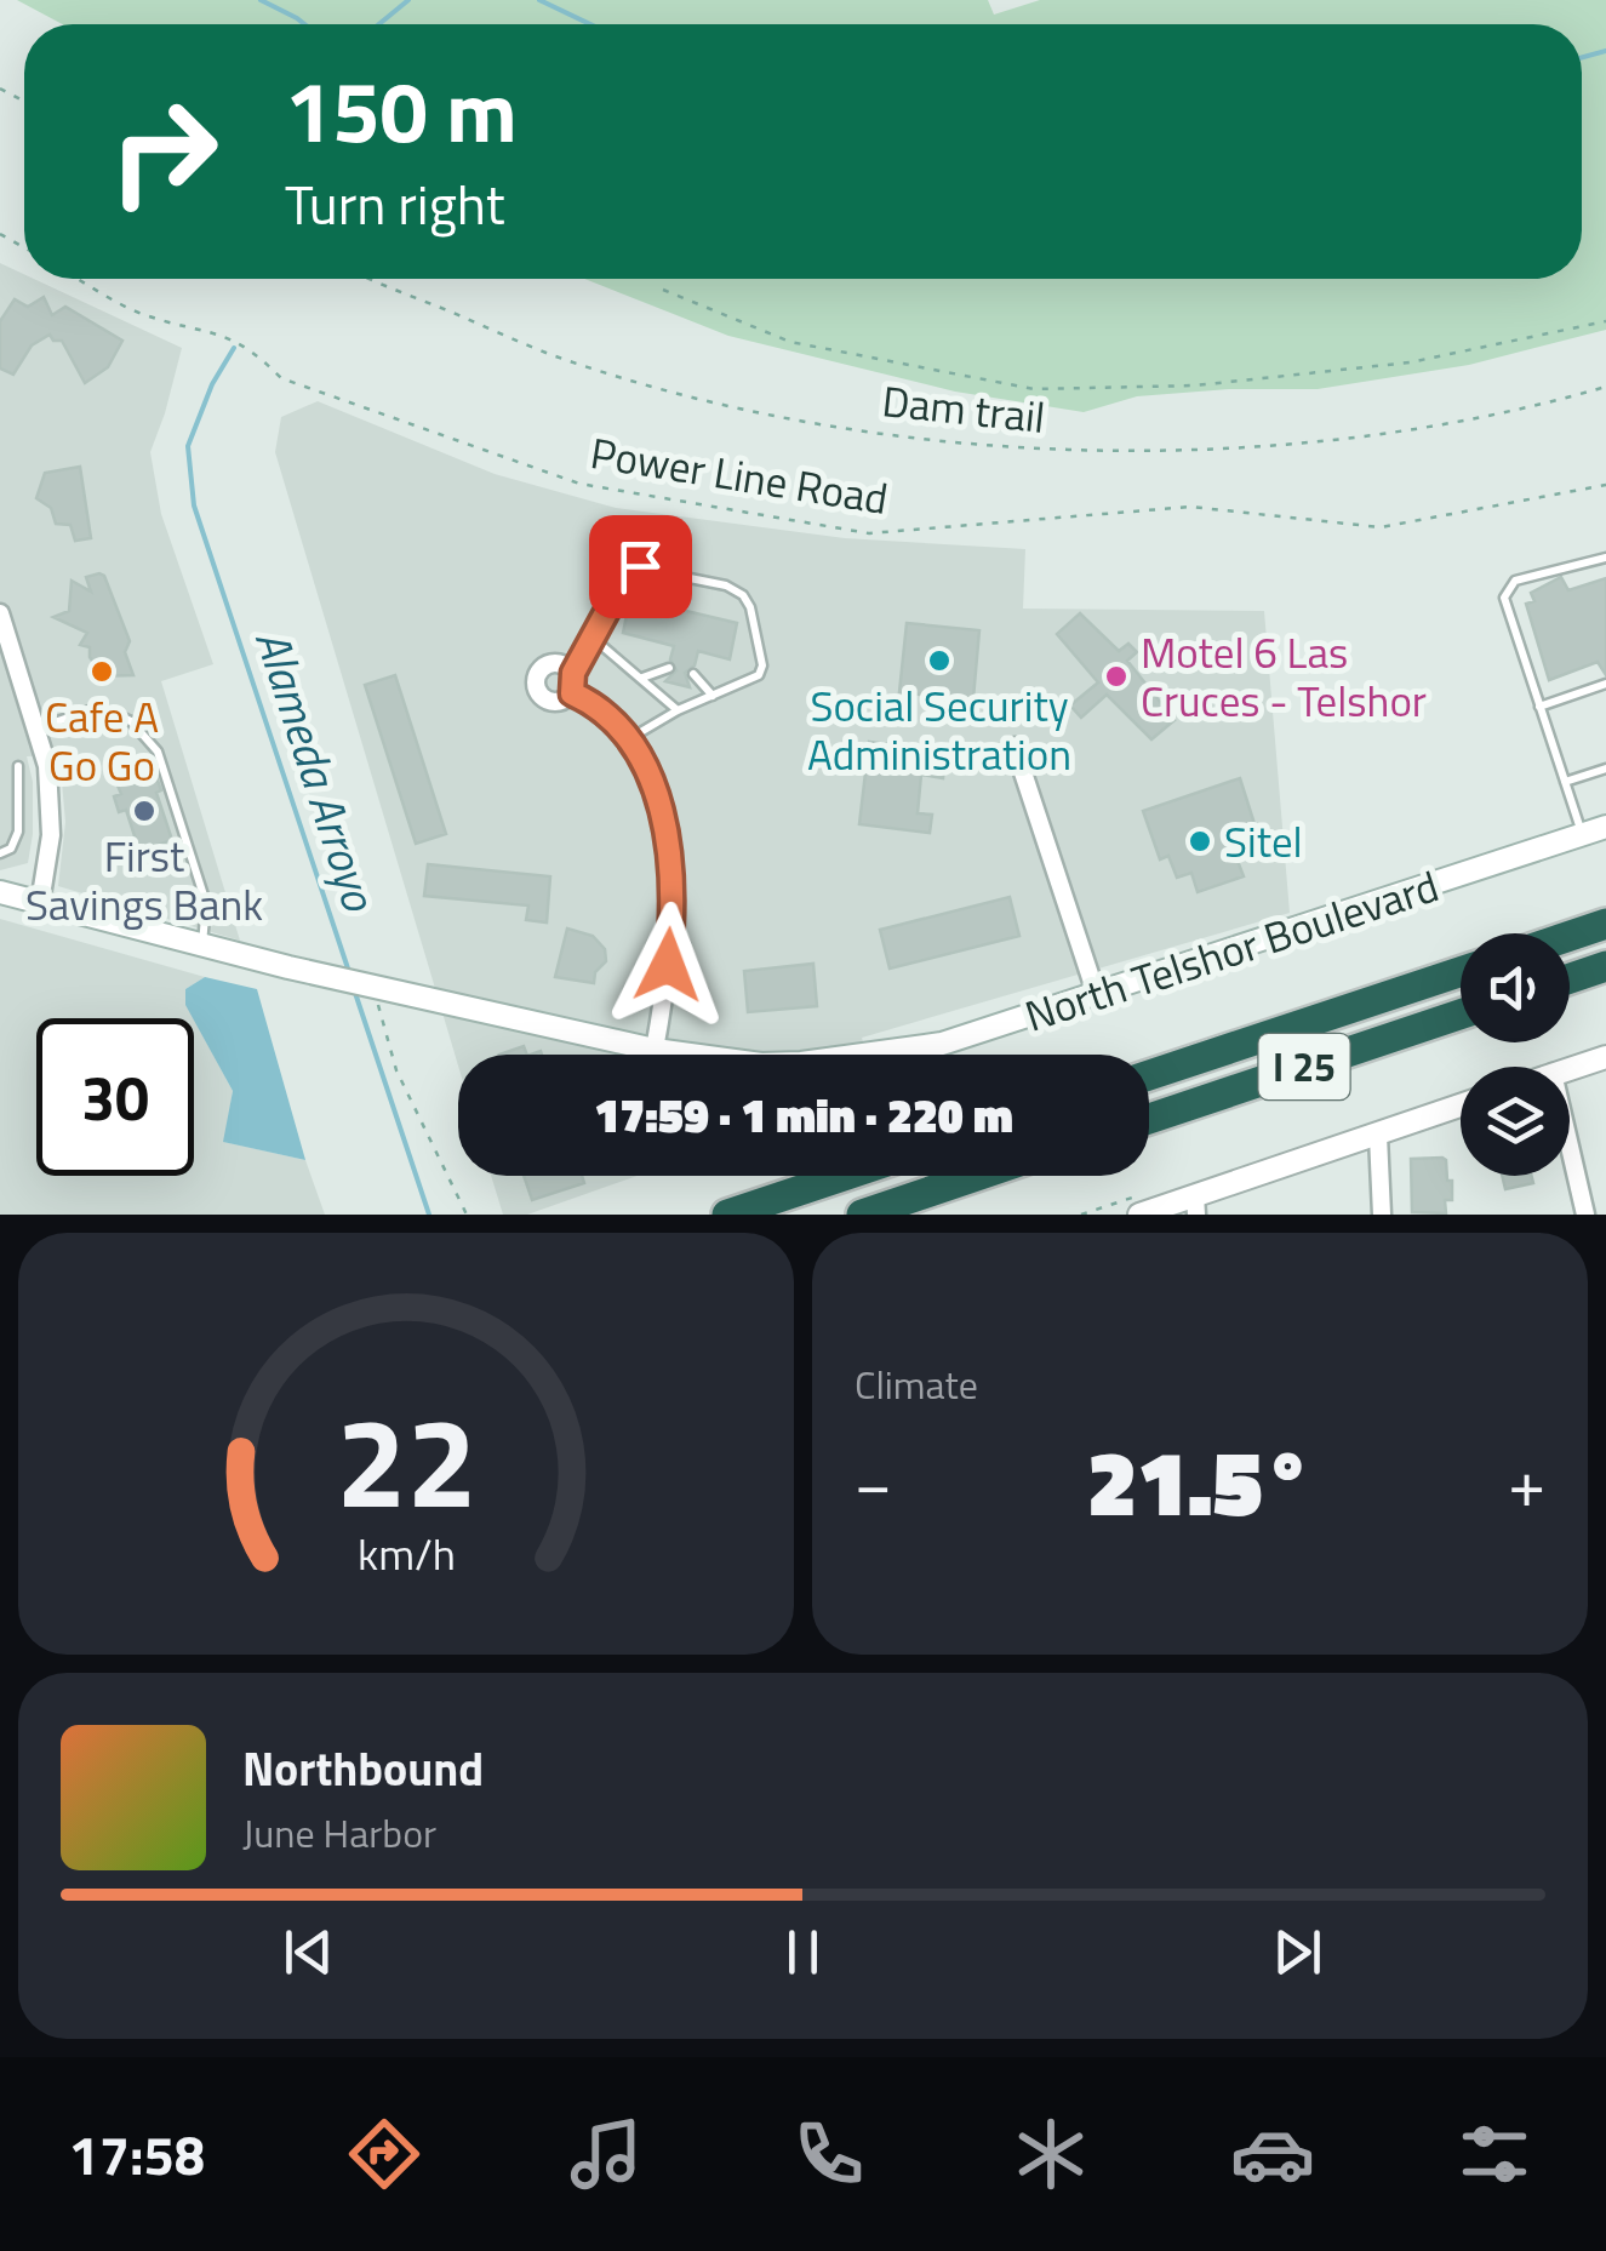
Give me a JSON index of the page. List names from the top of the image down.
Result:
{
  "streets": {
    "highway": ["I 25"],
    "main road": ["North Telshor Boulevard"],
    "path": ["Dam trail", "Power Line Road"]
  },
  "water": ["Alameda Arroyo"],
  "places": [
    "Social Security Administration",
    "Cafe A Go Go",
    "Motel 6 Las Cruces - Telshor",
    "First Savings Bank",
    "Sitel"
  ],
  "page": {
    "turn": ["150 m", "Turn right"],
    "limit": "30",
    "trip": "17:59 · 1 min · 220 m",
    "tile": "Climate",
    "heat": ["−", "21.5°", "+"],
    "song": ["Northbound", "June Harbor"],
    "tabs": "17:58",
    "gauge": ["22", "km/h"]
  }
}
